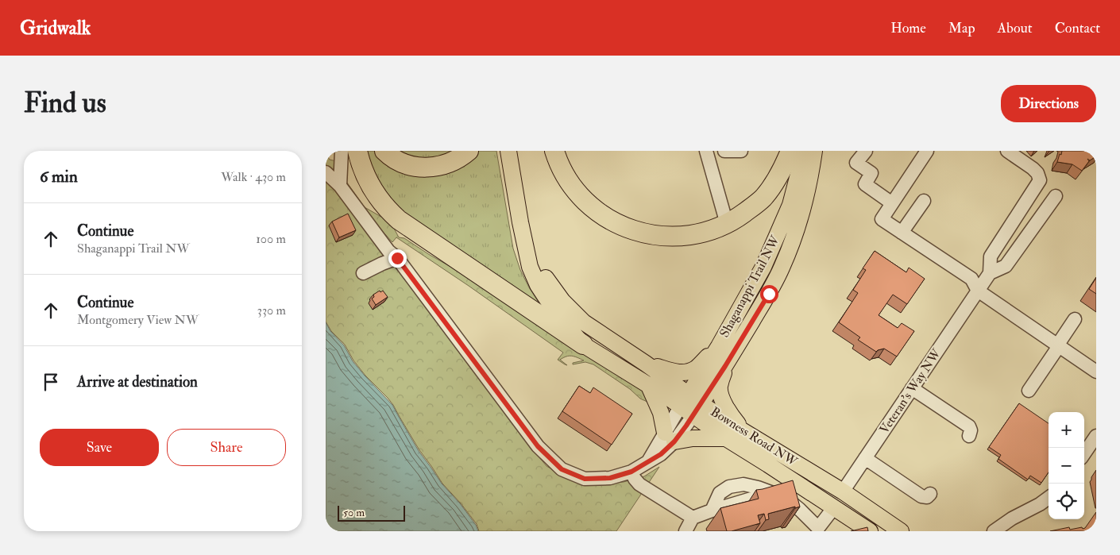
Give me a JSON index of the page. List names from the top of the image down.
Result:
{
  "streets": {
    "main road": ["Shaganappi Trail NW", "Bowness Road NW"],
    "street": ["Veteran's Way NW"]
  },
  "crossings": [
    ["Shaganappi Trail NW", "Bowness Road NW"],
    ["Veteran's Way NW", "Bowness Road NW"]
  ],
  "scale_bar": "50 m",
  "page": {
    "header": "Gridwalk",
    "nav": [
      "Home",
      "Map",
      "About",
      "Contact"
    ],
    "buttons": [
      "Directions",
      ["Save", "Share"]
    ],
    "title": "Find us",
    "heading": ["6 min", "Walk · 430 m"],
    "list": [
      ["Continue", "Shaganappi Trail NW", "100 m"],
      ["Continue", "Montgomery View NW", "330 m"],
      "Arrive at destination"
    ],
    "map_buttons": ["+", "−"],
    "scale": "50 m"
  }
}
